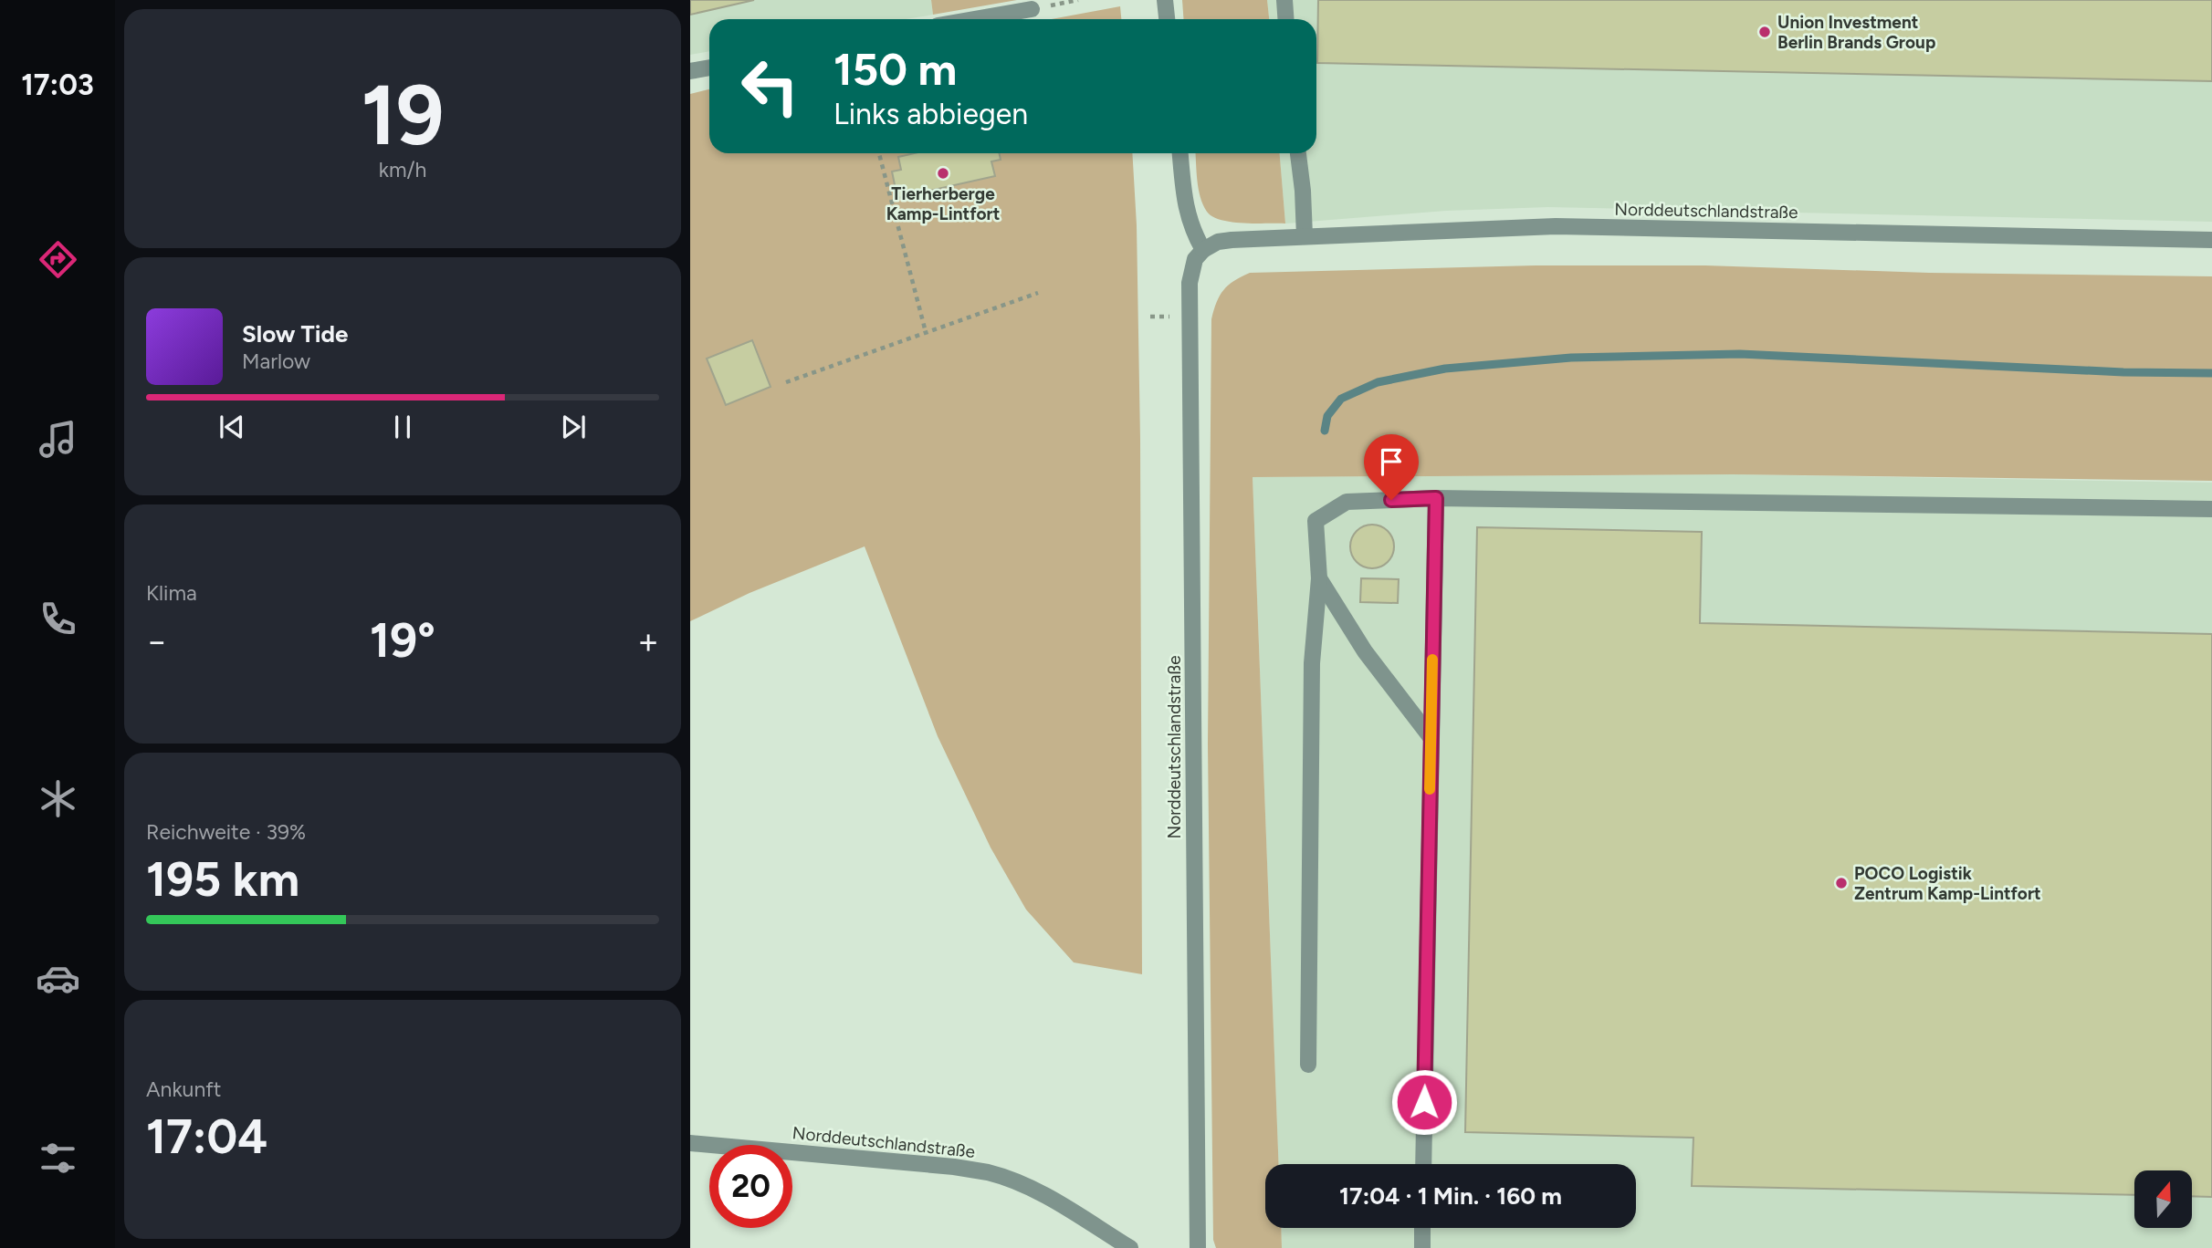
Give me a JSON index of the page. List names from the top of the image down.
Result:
{
  "streets": {
    "street": ["Norddeutschlandstraße"]
  },
  "places": ["Union Investment Berlin Brands Group", "Tierherberge Kamp-Lintfort", "POCO Logistik Zentrum Kamp-Lintfort"],
  "north": "top",
  "page": {
    "tabs": "17:03",
    "tile": [
      ["19", "km/h"],
      "Klima",
      ["Reichweite · 39%", "195 km"],
      ["Ankunft", "17:04"]
    ],
    "turn": ["150 m", "Links abbiegen"],
    "song": ["Slow Tide", "Marlow"],
    "heat": ["−", "19°", "+"],
    "limit": "20",
    "trip": "17:04 · 1 Min. · 160 m"
  }
}
